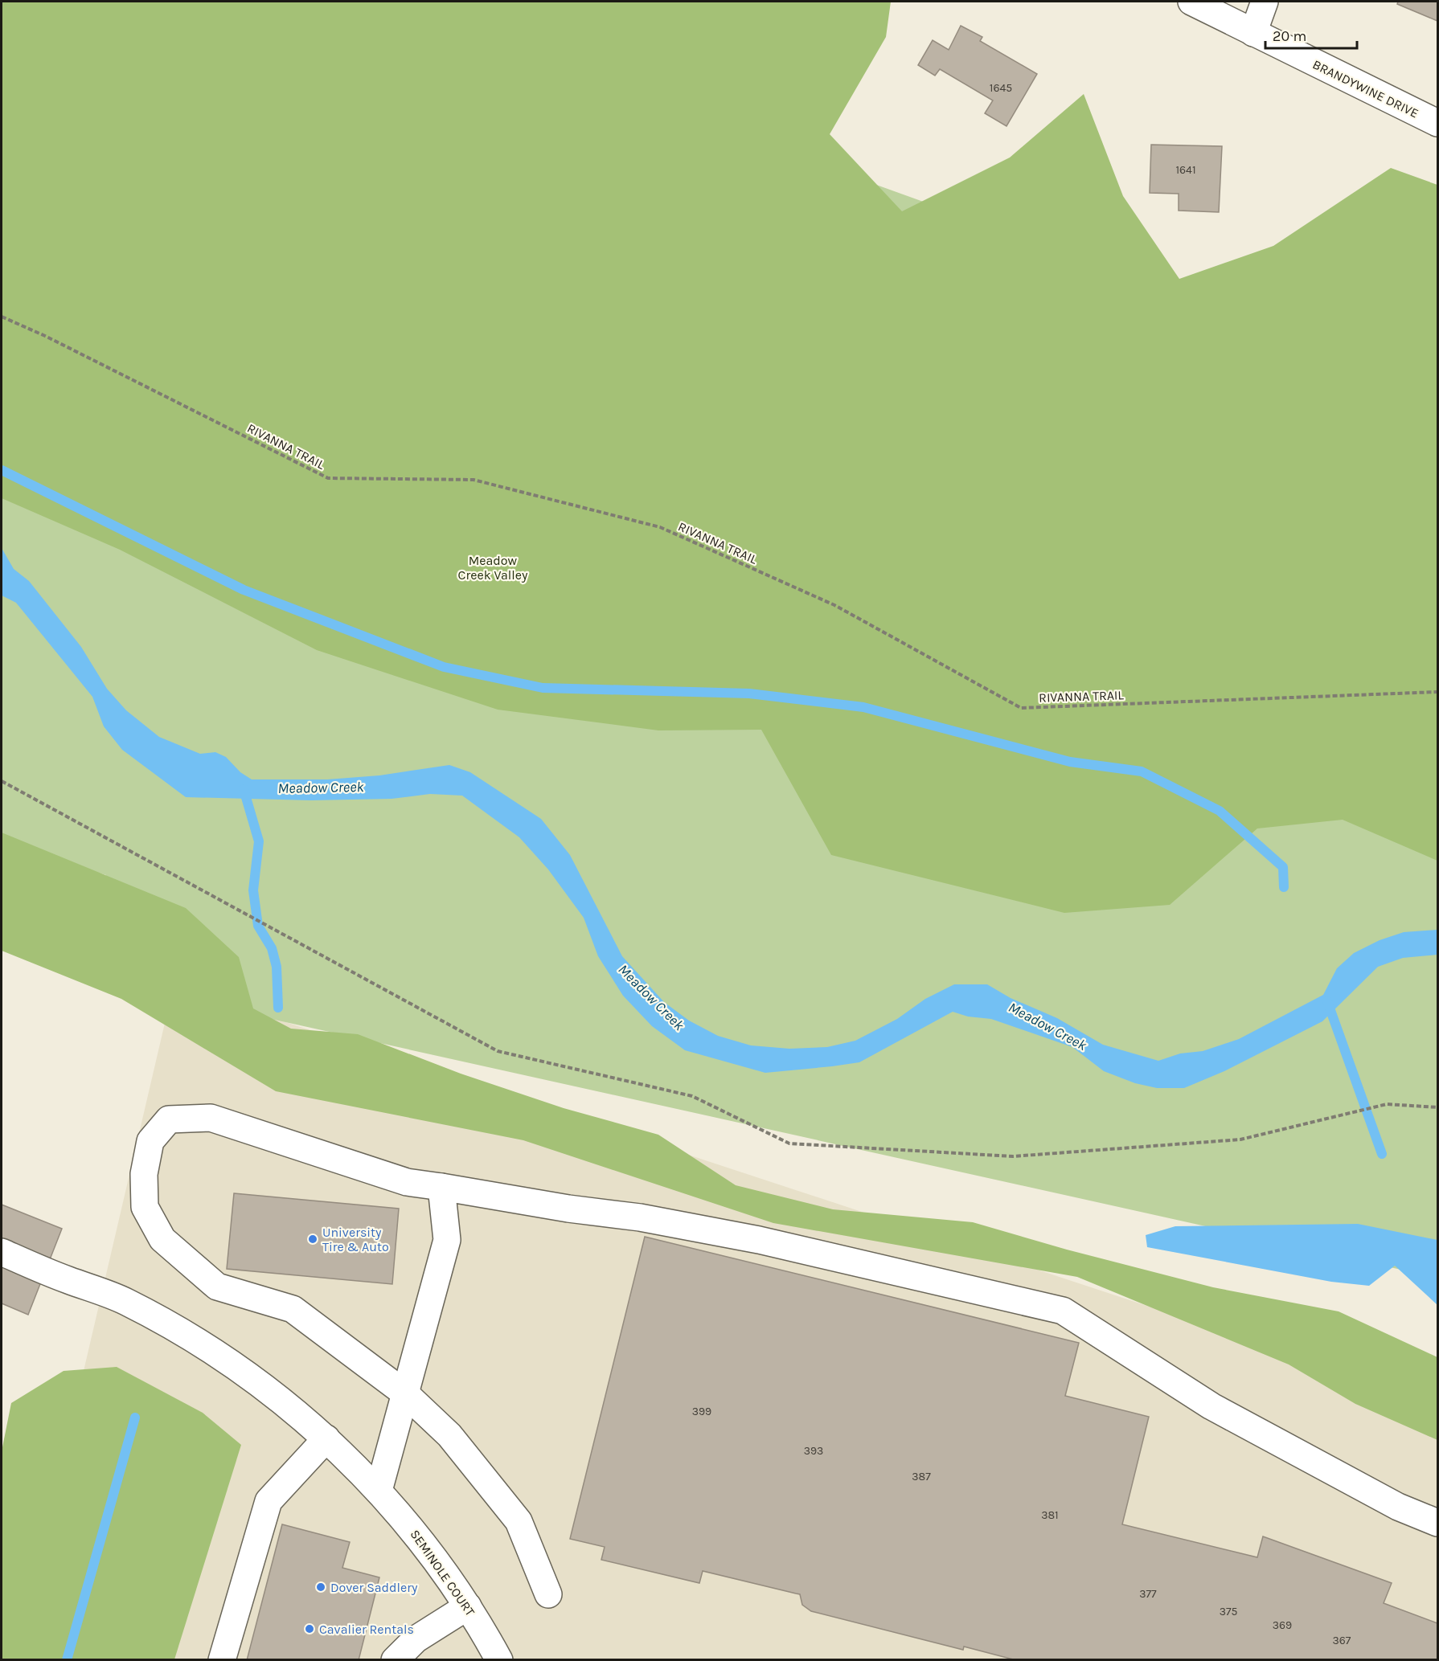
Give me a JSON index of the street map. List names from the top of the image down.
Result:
{
  "streets": {
    "street": ["BRANDYWINE DRIVE", "SEMINOLE COURT"],
    "path": ["RIVANNA TRAIL"]
  },
  "water": ["Meadow Creek"],
  "parks": ["Meadow Creek Valley"],
  "places": ["University Tire & Auto", "Dover Saddlery", "Cavalier Rentals"],
  "house_numbers": [
    "1645",
    "1641",
    "399",
    "393",
    "387",
    "381",
    "377",
    "375",
    "369",
    "367"
  ],
  "scale_bar": "20 m"
}
